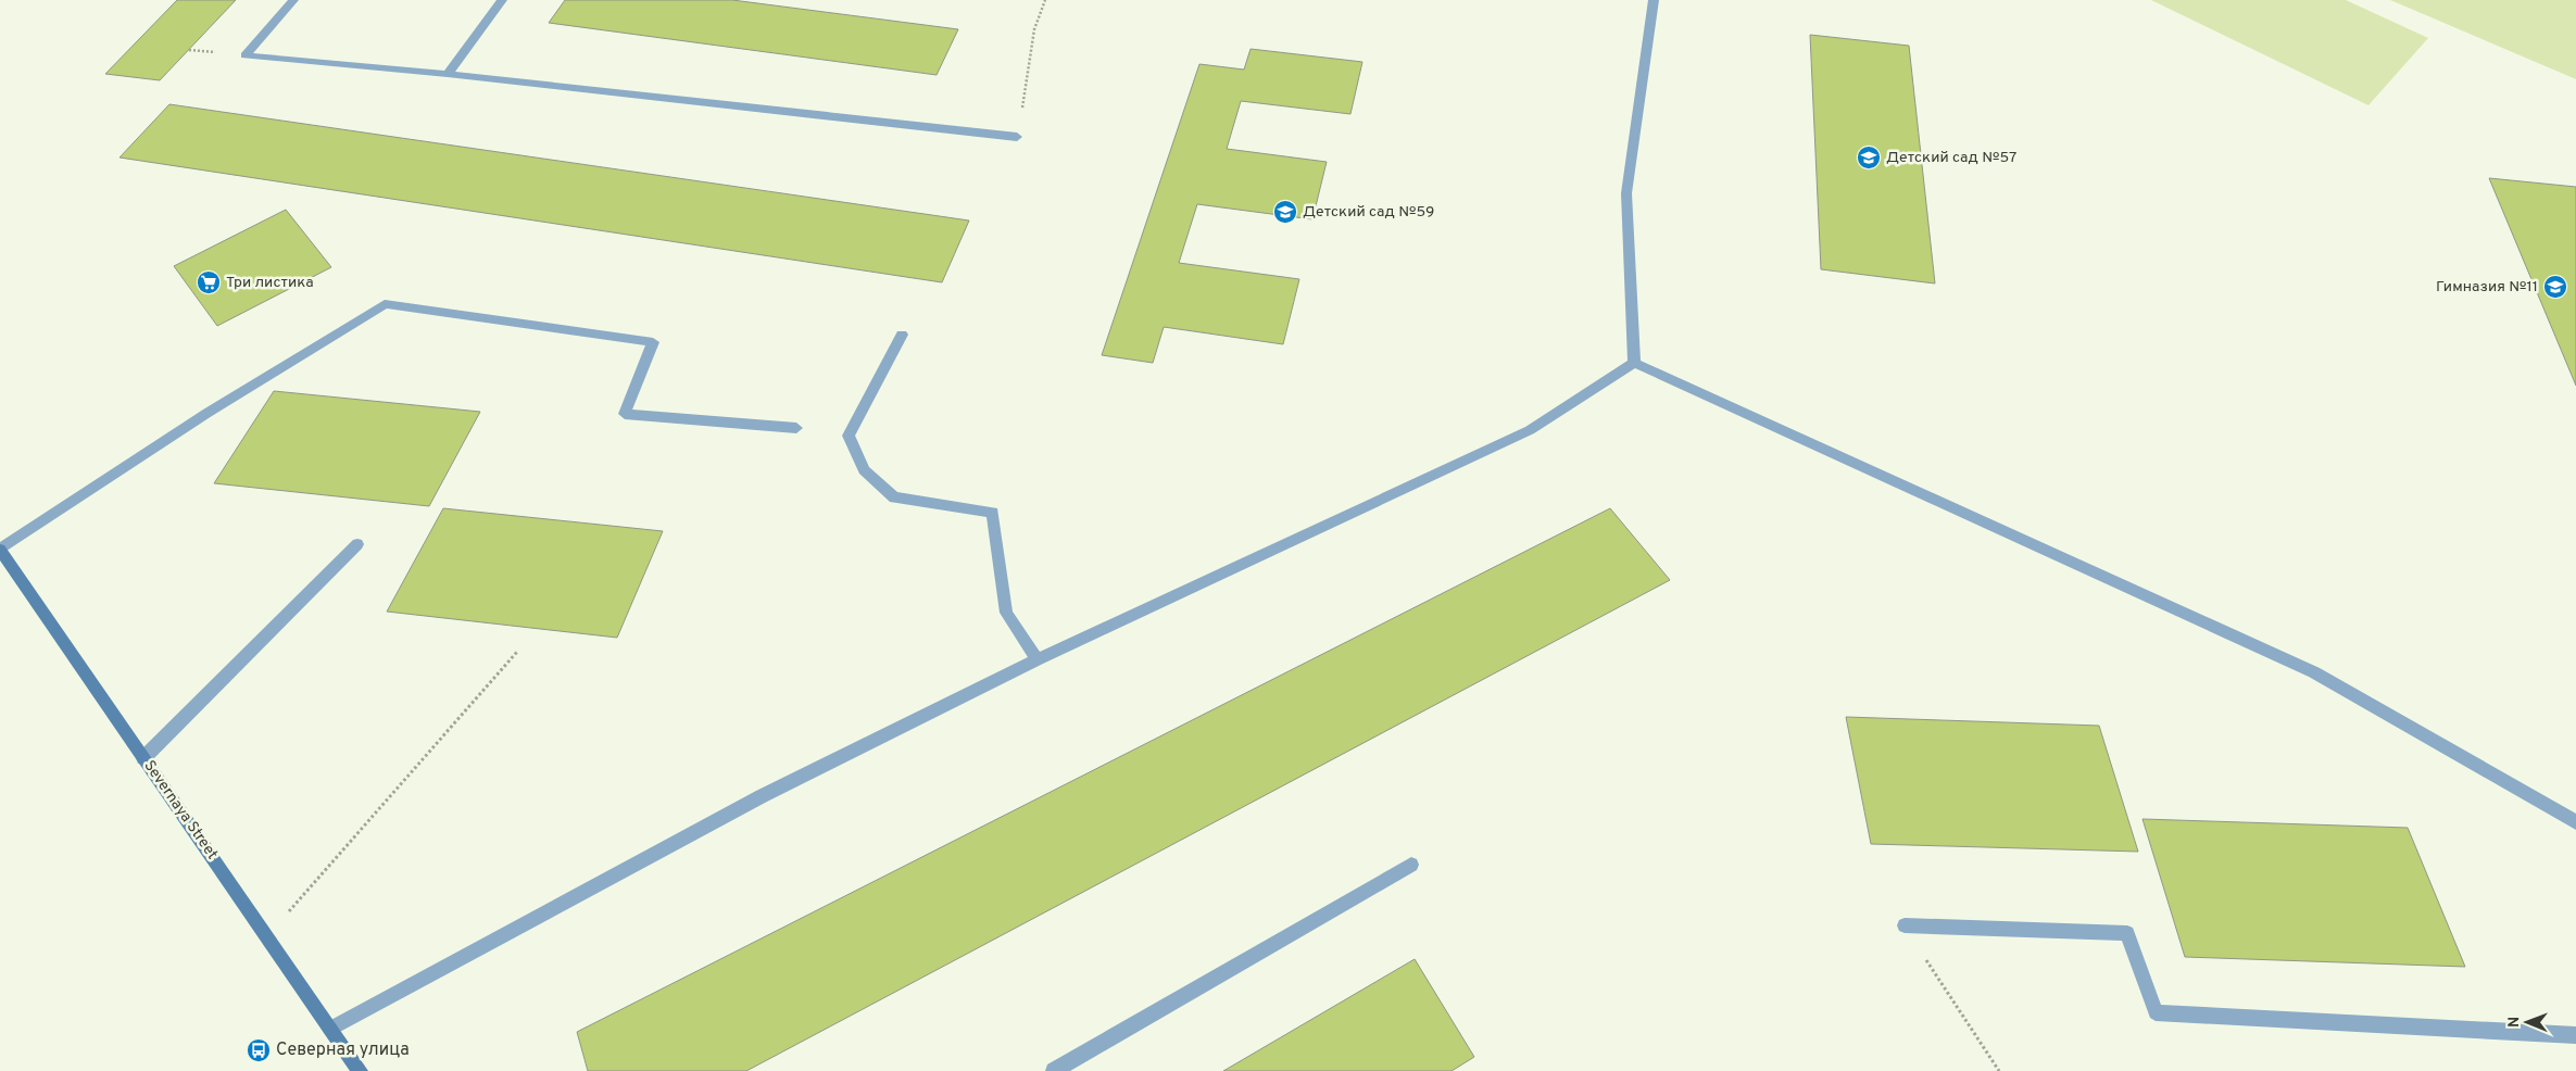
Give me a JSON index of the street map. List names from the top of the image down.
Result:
{
  "streets": {
    "street": ["Severnaya Street"]
  },
  "places": {
    "school or university": ["Детский сад №57", "Детский сад №59", "Гимназия №11"],
    "supermarket": ["Три листика"],
    "bus stop": ["Северная улица"]
  },
  "north": "left"
}
